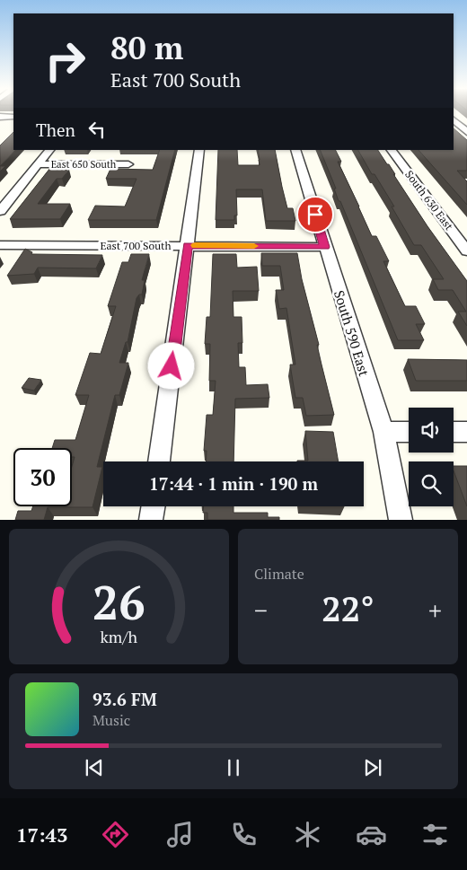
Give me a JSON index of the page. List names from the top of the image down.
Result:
{
  "streets": {
    "street": [
      "East 650 South",
      "South 630 East",
      "East 700 South",
      "South 590 East"
    ]
  },
  "crossings": [
    ["East 700 South", "South 590 East"]
  ],
  "page": {
    "turn": ["80 m", "East 700 South"],
    "then": "Then",
    "limit": "30",
    "trip": "17:44 · 1 min · 190 m",
    "tile": "Climate",
    "heat": ["−", "22°", "+"],
    "song": ["93.6 FM", "Music"],
    "tabs": "17:43",
    "gauge": ["26", "km/h"]
  }
}
